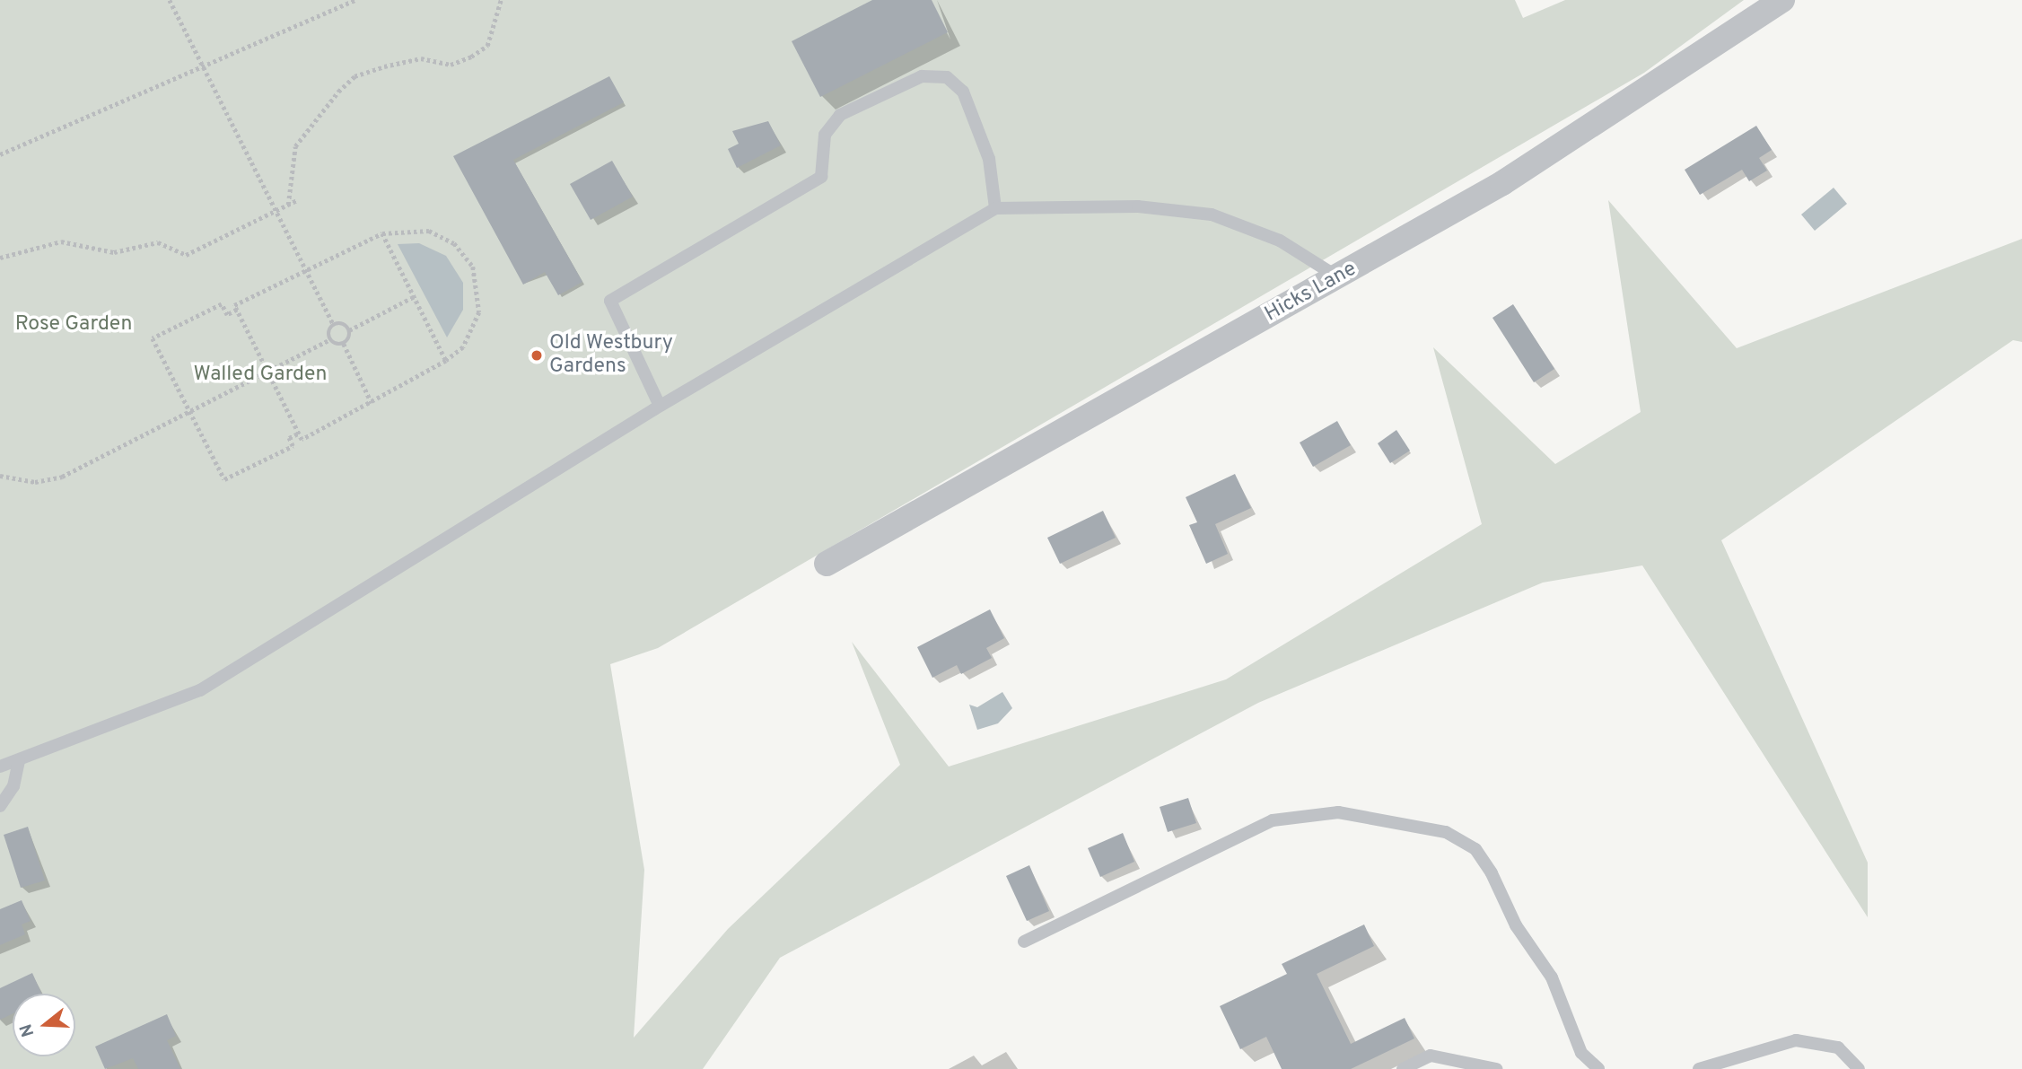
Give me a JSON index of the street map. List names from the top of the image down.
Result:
{
  "streets": {
    "street": ["Hicks Lane"]
  },
  "parks": ["Rose Garden", "Walled Garden"],
  "places": ["Old Westbury Gardens"],
  "north": "left"
}
